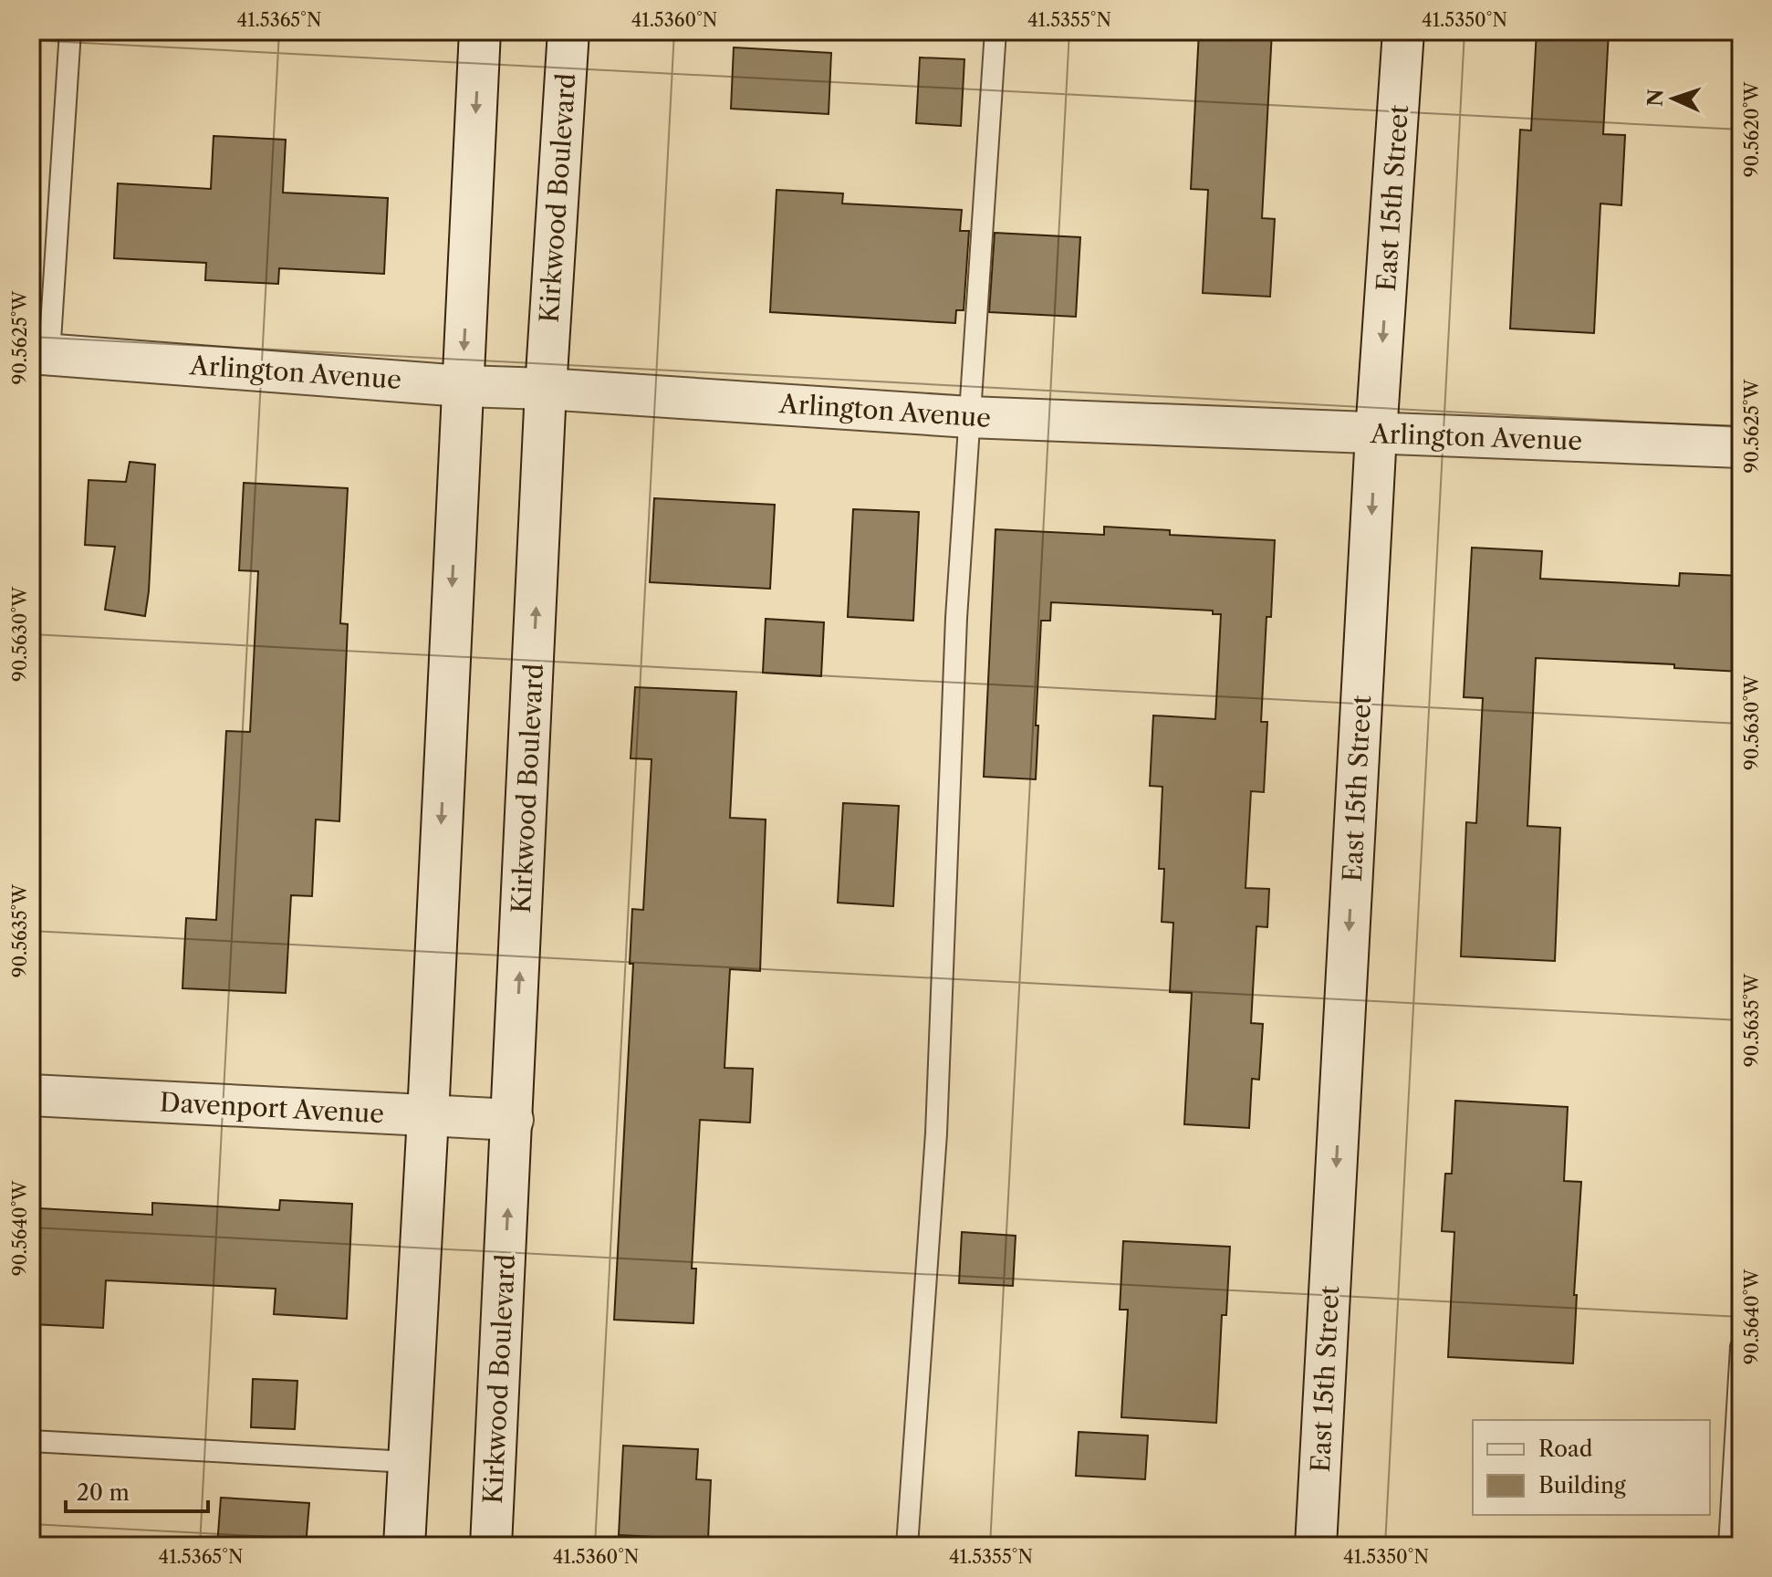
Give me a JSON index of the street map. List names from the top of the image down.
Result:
{
  "streets": {
    "street": [
      "Kirkwood Boulevard",
      "East 15th Street",
      "Arlington Avenue",
      "Davenport Avenue"
    ]
  },
  "crossings": [
    ["Kirkwood Boulevard", "Arlington Avenue"],
    ["Kirkwood Boulevard", "Davenport Avenue"],
    ["East 15th Street", "Arlington Avenue"]
  ],
  "one_way": ["East 15th Street"],
  "legend": ["Road", "Building"],
  "scale_bar": "20 m",
  "north": "left",
  "coordinates": [
    "41.5365°N",
    "41.5360°N",
    "41.5355°N",
    "41.5350°N",
    "90.5620°W",
    "90.5625°W",
    "90.5630°W",
    "90.5635°W",
    "90.5640°W"
  ]
}
